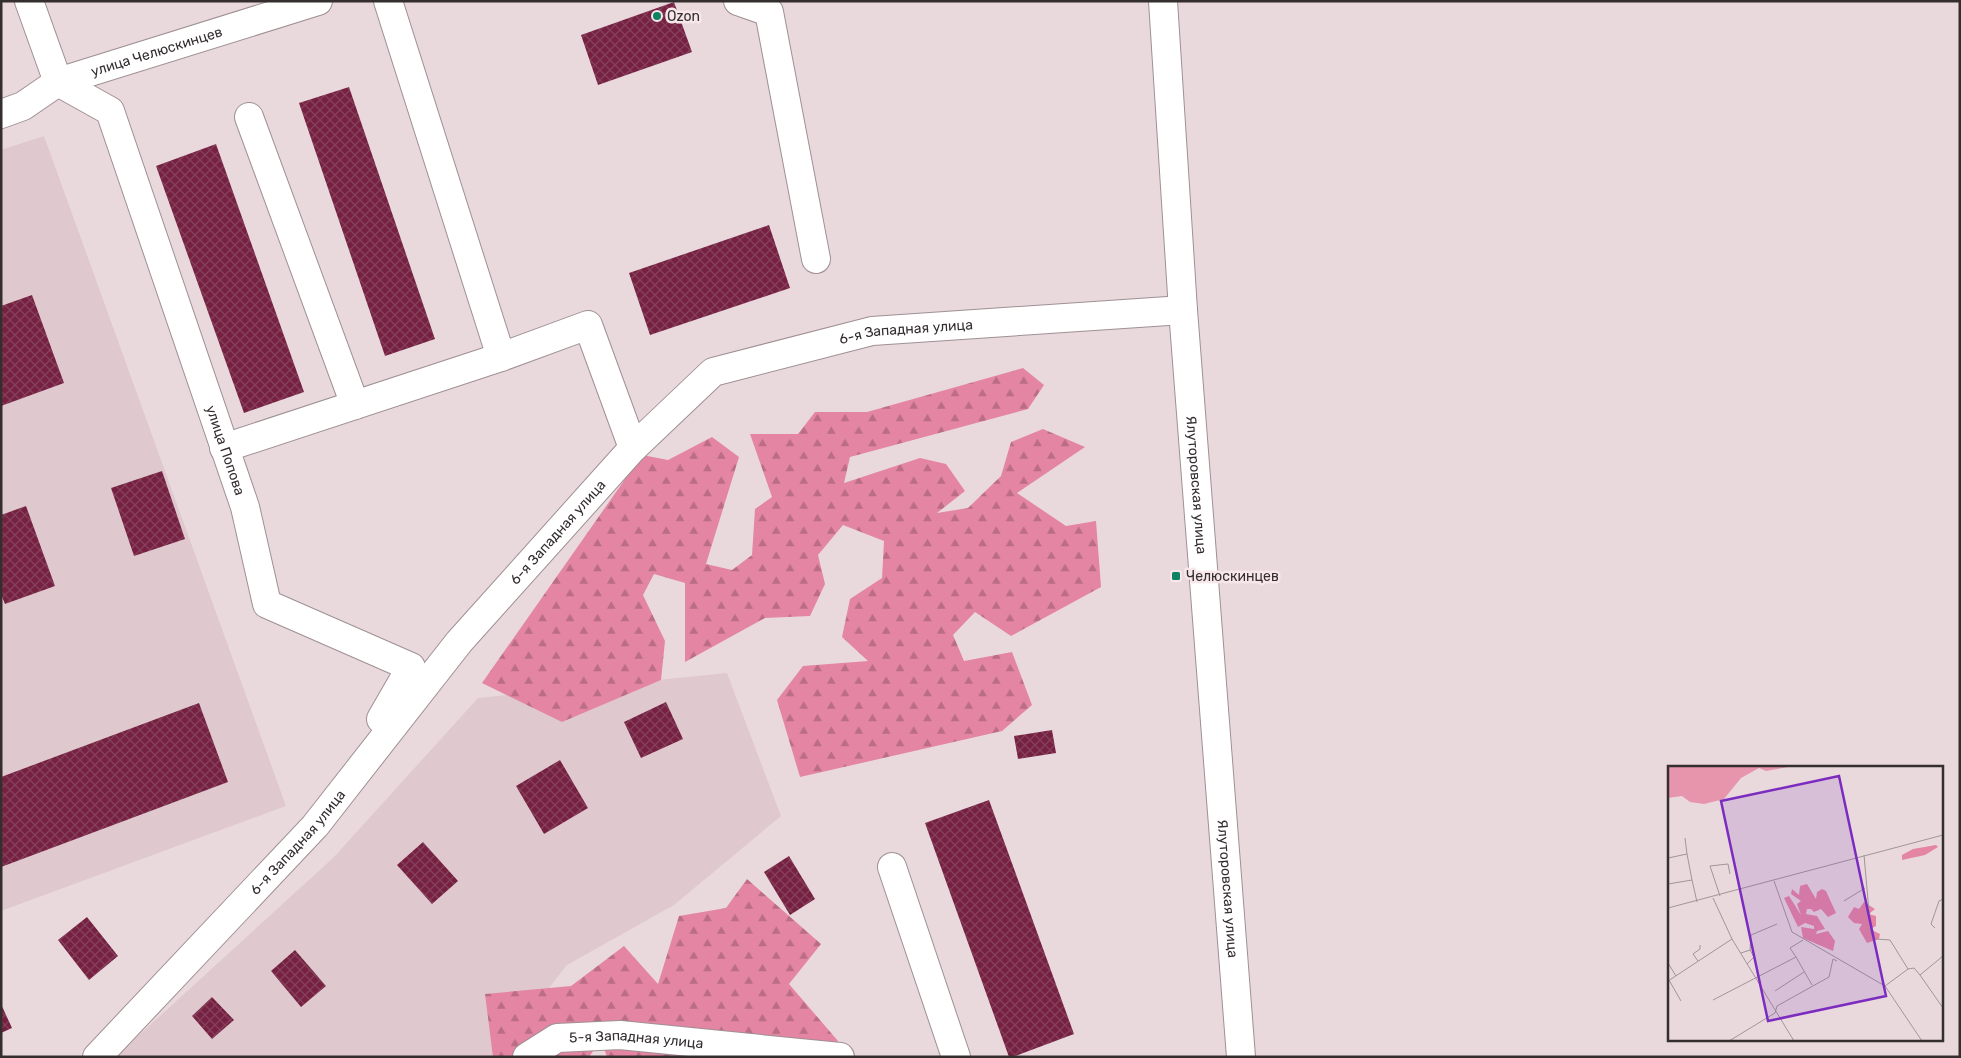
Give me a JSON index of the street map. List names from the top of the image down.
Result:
{
  "streets": {
    "street": [
      "улица Челюскинцев",
      "6-я Западная улица",
      "улица Попова",
      "Ялуторовская улица",
      "5-я Западная улица"
    ]
  },
  "crossings": [
    ["улица Челюскинцев", "улица Попова"],
    ["6-я Западная улица", "улица Попова"],
    ["6-я Западная улица", "Ялуторовская улица"]
  ],
  "places": {
    "other": ["Ozon"],
    "transit": ["Челюскинцев"]
  }
}
